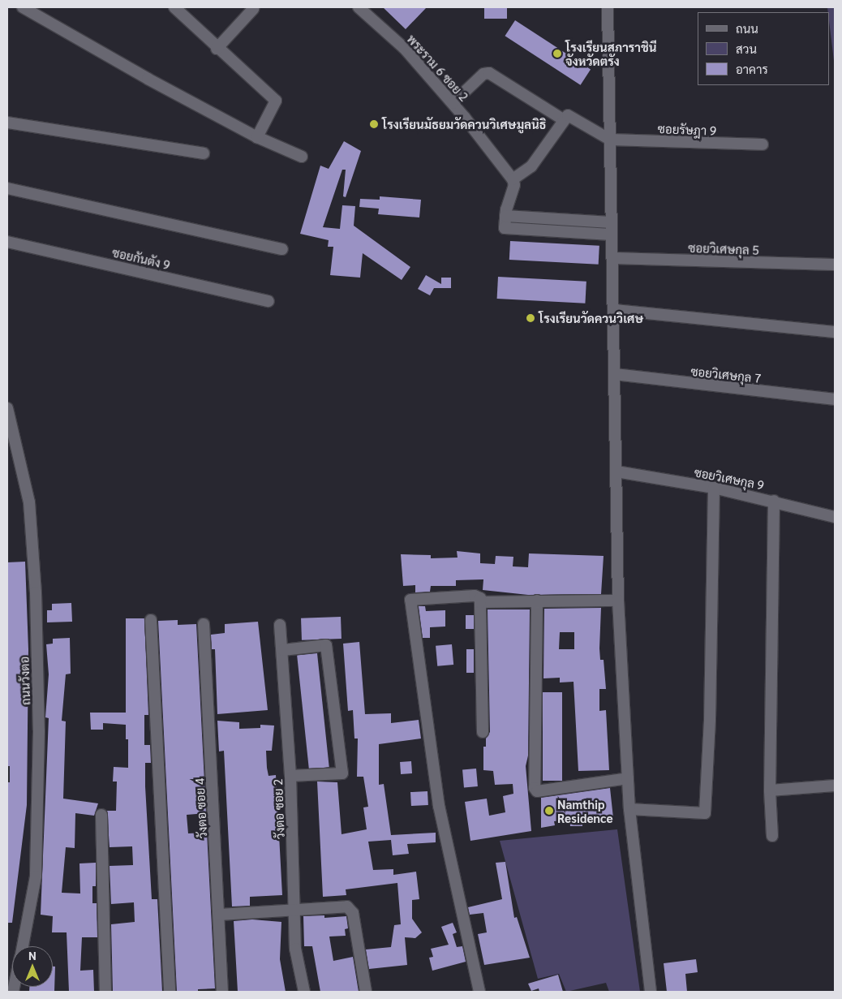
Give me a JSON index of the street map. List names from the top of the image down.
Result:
{
  "streets": {
    "street": [
      "พระราม 6 ซอย 2",
      "ซอยรัษฎา 9",
      "ซอยวิเศษกุล 5",
      "ซอยกันตัง 9",
      "ซอยวิเศษกุล 7",
      "ซอยวิเศษกุล 9",
      "ถนนวังตอ",
      "วังตอ ซอย 4",
      "วังตอ ซอย 2"
    ]
  },
  "places": [
    "โรงเรียนสภาราชินี จังหวัดตรัง",
    "โรงเรียนมัธยมวัดควนวิเศษมูลนิธิ",
    "โรงเรียนวัดควนวิเศษ",
    "Namthip Residence"
  ],
  "legend": ["ถนน", "สวน", "อาคาร"],
  "north": "top"
}
